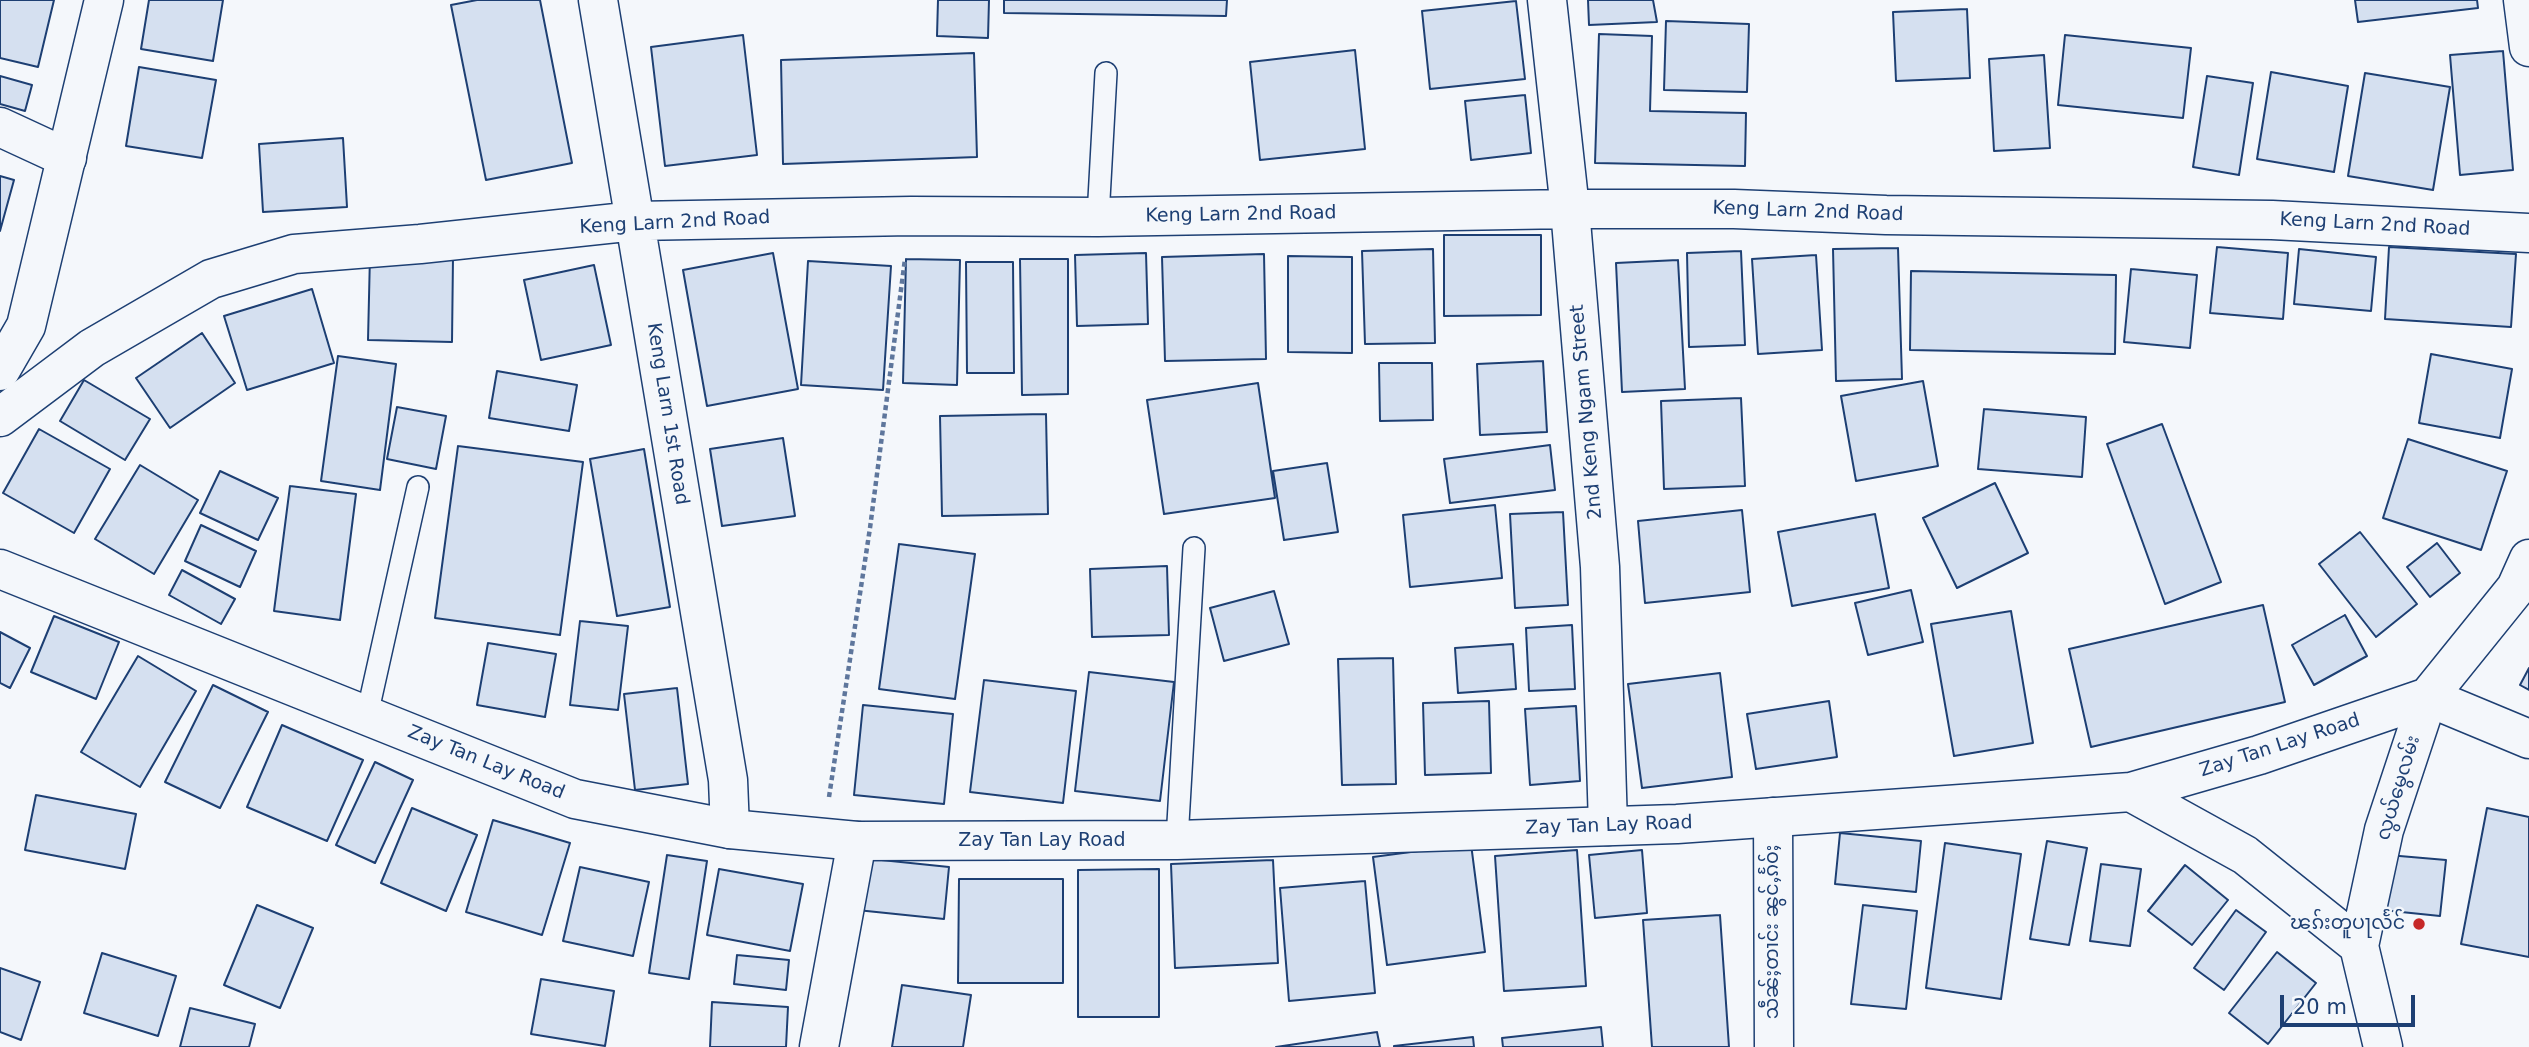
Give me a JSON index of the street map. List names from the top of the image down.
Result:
{
  "streets": {
    "main road": [
      "Keng Larn 2nd Road",
      "2nd Keng Ngam Street",
      "Keng Larn 1st Road",
      "Zay Tan Lay Road",
      "လွယ်မွေလမ်း",
      "သဵၼ်ႈတၢင်း ၼွင်ႇၵႅဝ်ႈ"
    ]
  },
  "crossings": [
    ["Keng Larn 2nd Road", "2nd Keng Ngam Street"],
    ["Keng Larn 2nd Road", "Keng Larn 1st Road"],
    ["2nd Keng Ngam Street", "Zay Tan Lay Road"],
    ["Keng Larn 1st Road", "Zay Tan Lay Road"],
    ["Zay Tan Lay Road", "လွယ်မွေလမ်း"],
    ["Zay Tan Lay Road", "သဵၼ်ႈတၢင်း ၼွင်ႇၵႅဝ်ႈ"]
  ],
  "places": ["ၽၵ်းတူပႃလႅင်"],
  "scale_bar": "20 m"
}
